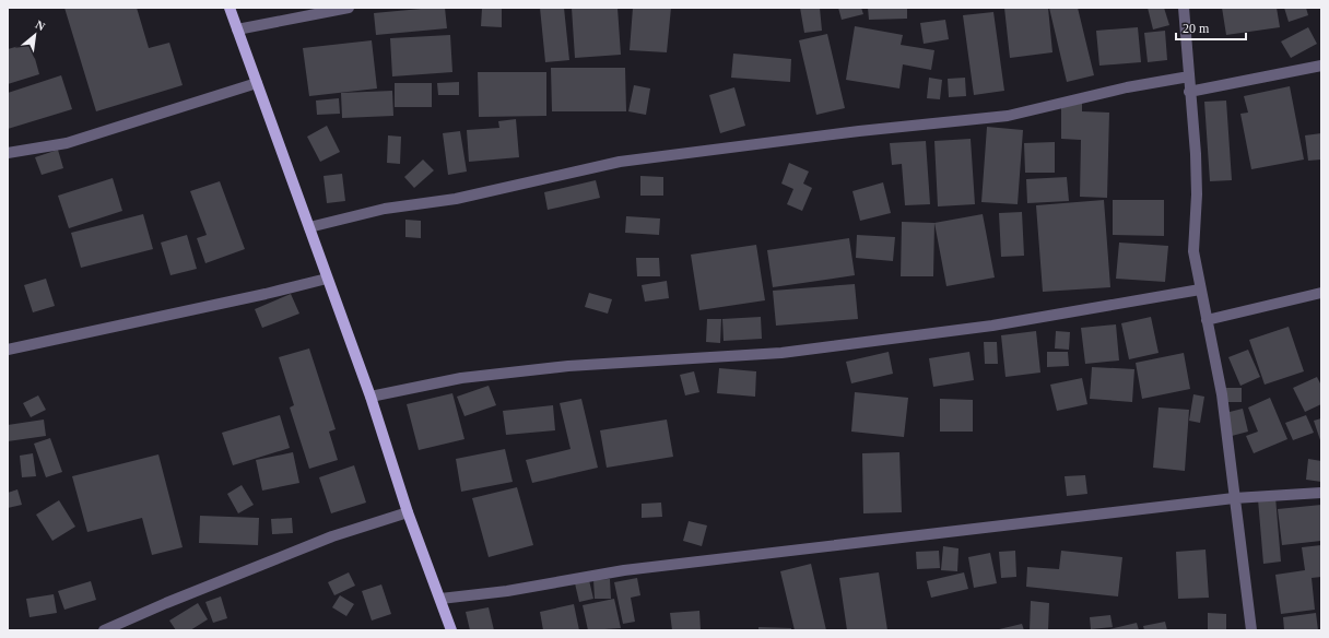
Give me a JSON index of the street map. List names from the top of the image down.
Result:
{
  "scale_bar": "20 m",
  "north": "top right"
}
